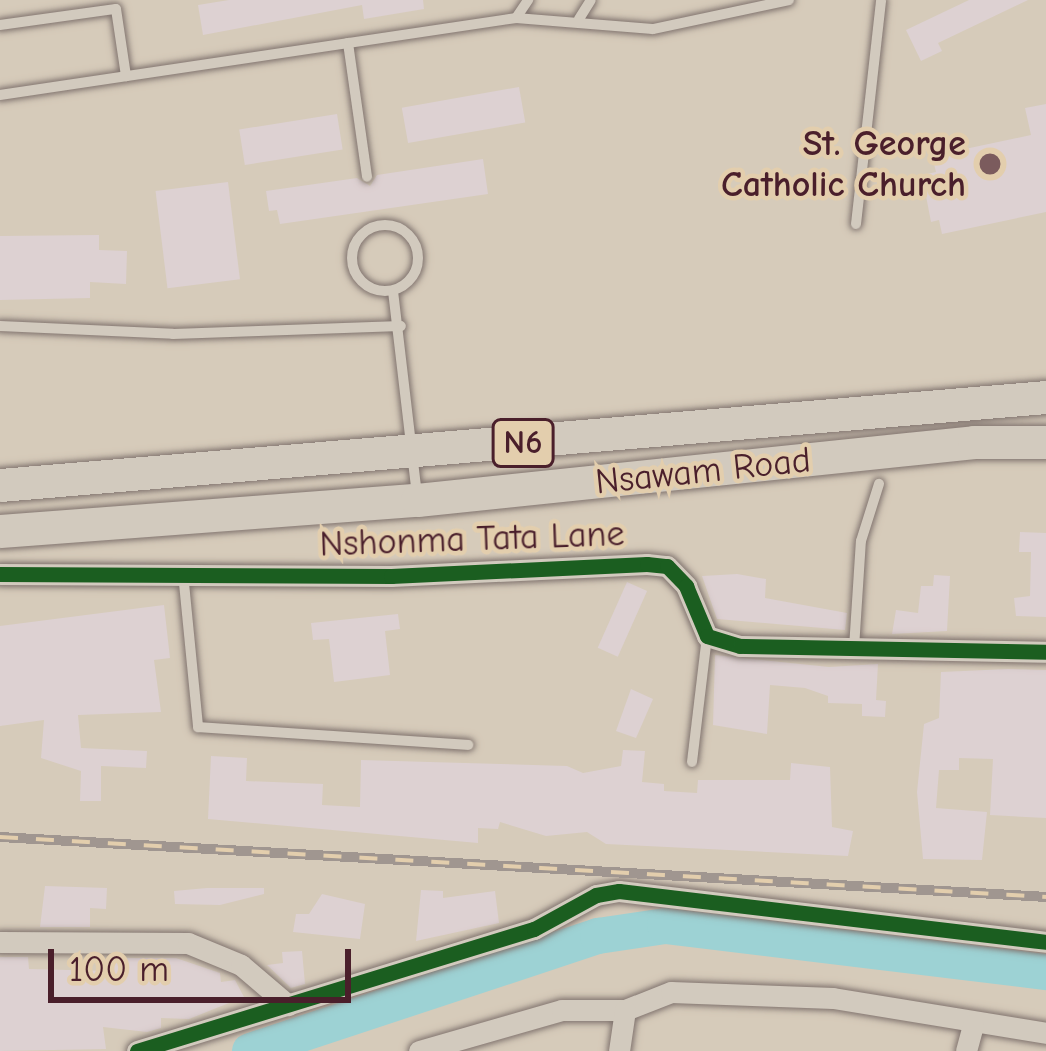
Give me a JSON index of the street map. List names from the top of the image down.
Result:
{
  "streets": {
    "highway": ["N6", "Nsawam Road"],
    "street": ["Nshonma Tata Lane"]
  },
  "places": ["St. George Catholic Church"],
  "scale_bar": "100 m"
}
